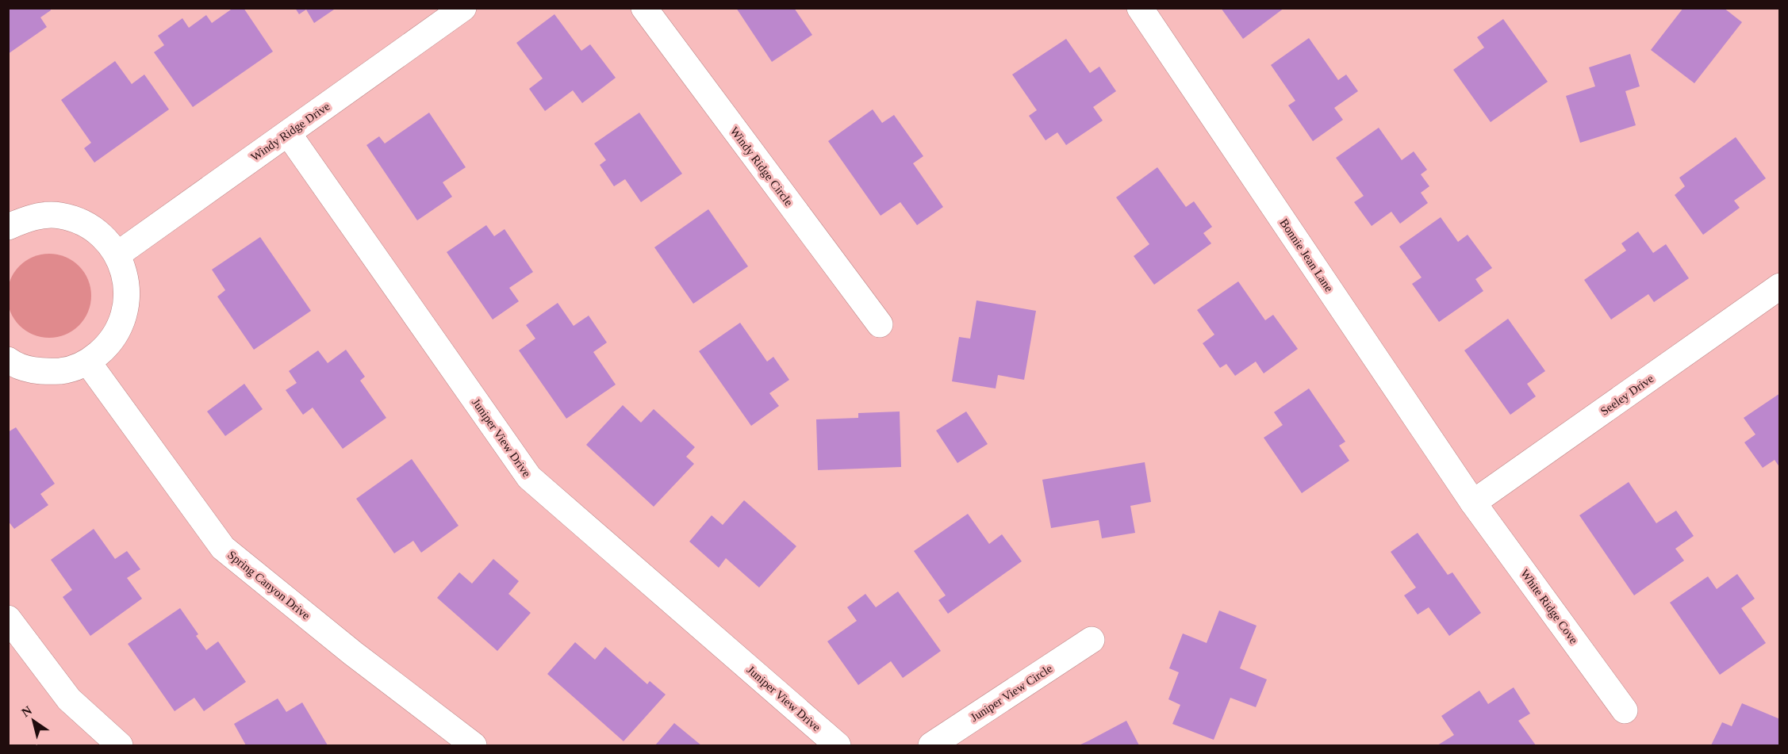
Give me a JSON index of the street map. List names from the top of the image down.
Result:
{
  "streets": {
    "street": [
      "Windy Ridge Drive",
      "Windy Ridge Circle",
      "Bonnie Jean Lane",
      "Seeley Drive",
      "Juniper View Drive",
      "Spring Canyon Drive",
      "White Ridge Cove",
      "Juniper View Circle"
    ]
  },
  "crossings": [
    ["Windy Ridge Drive", "Juniper View Drive"],
    ["Bonnie Jean Lane", "Seeley Drive"],
    ["Bonnie Jean Lane", "White Ridge Cove"],
    ["Seeley Drive", "White Ridge Cove"]
  ],
  "north": "top left"
}
